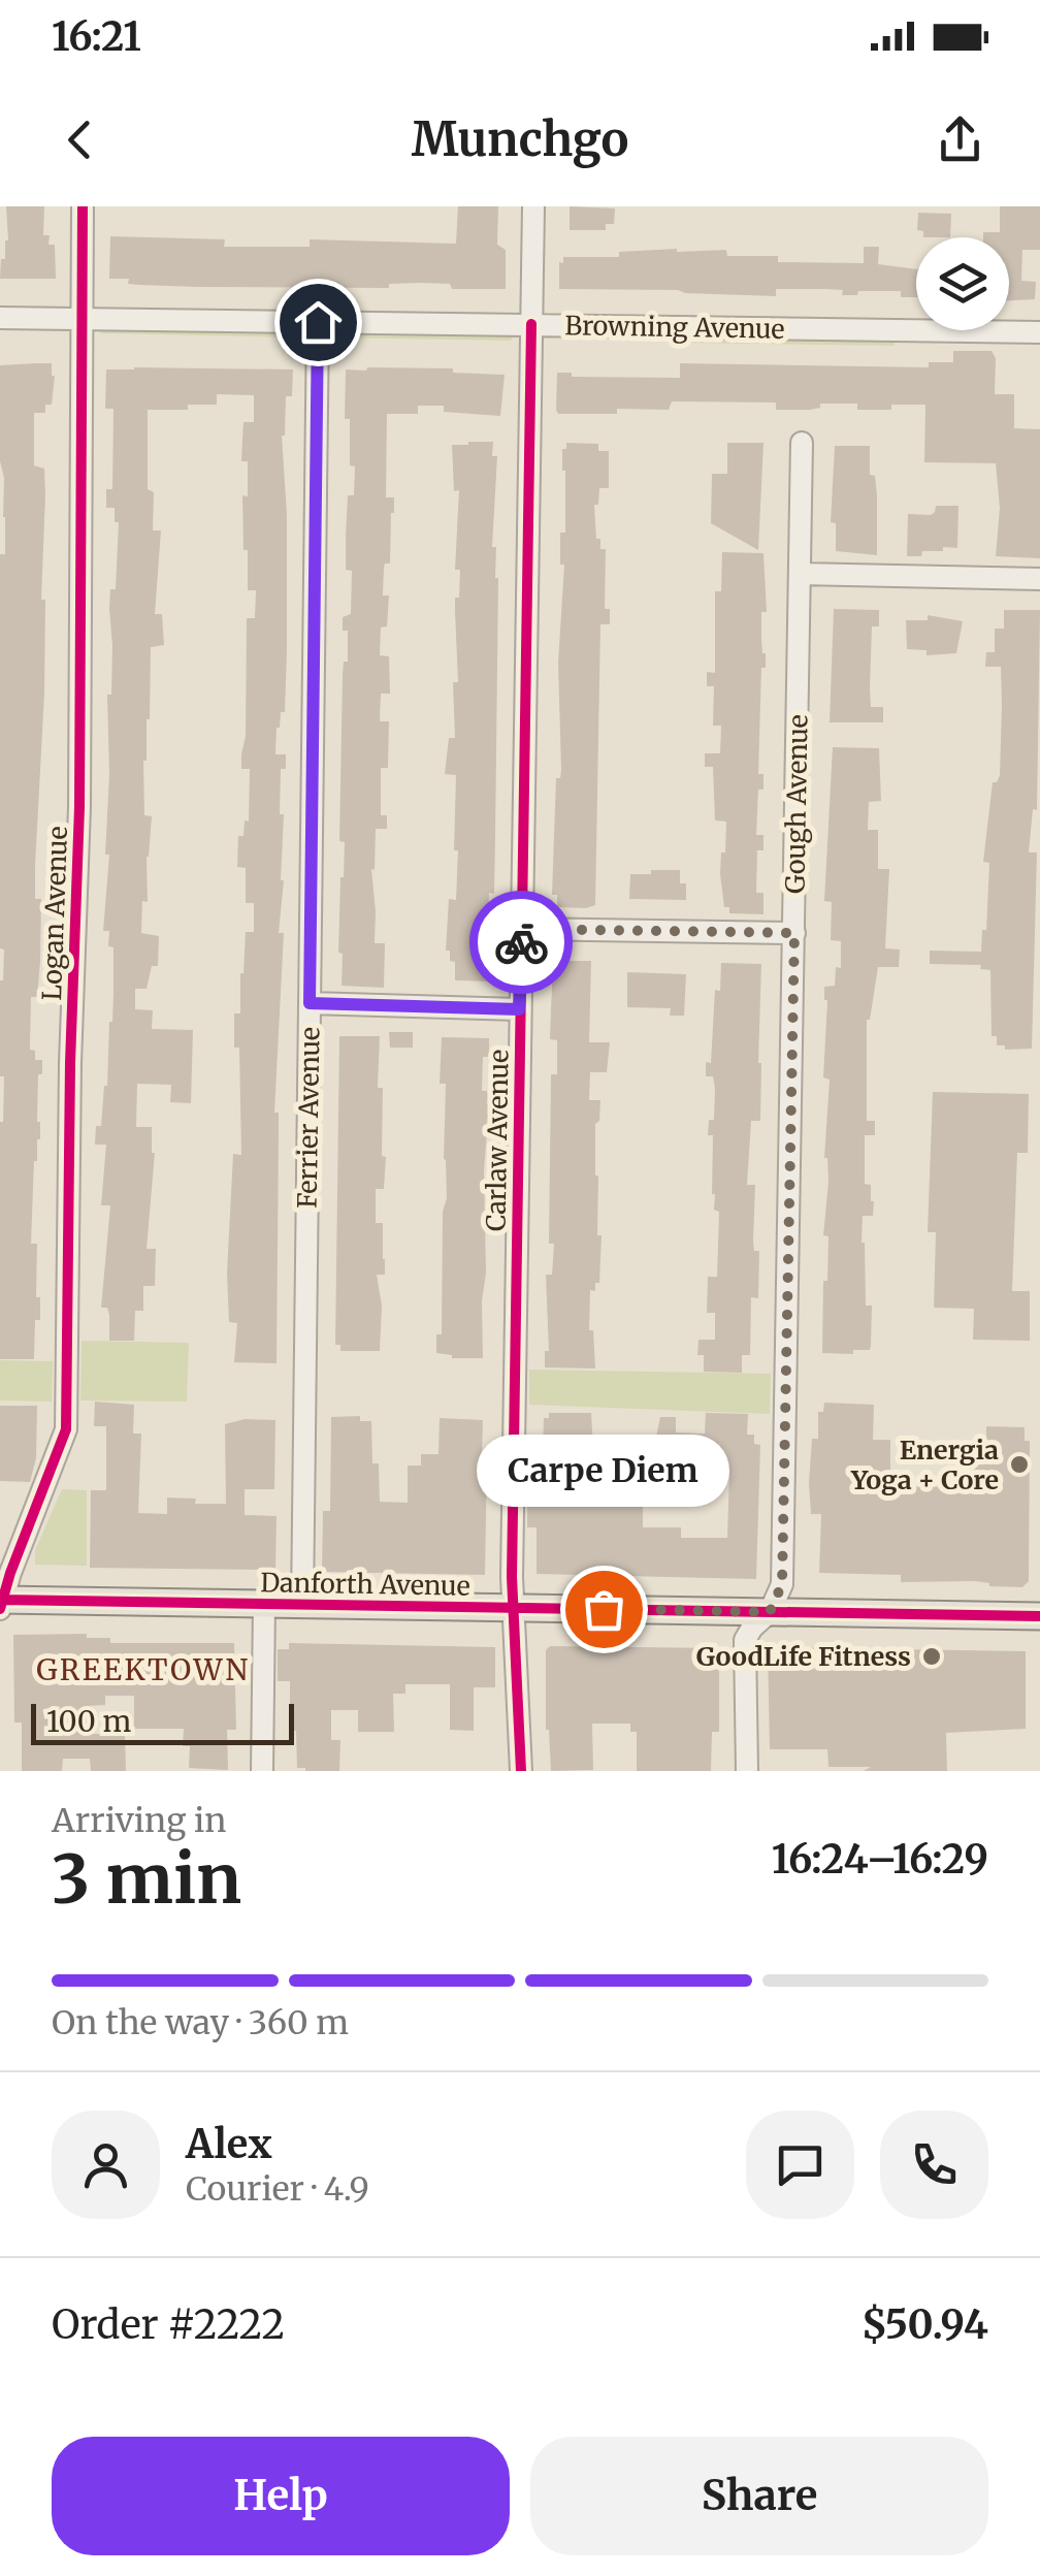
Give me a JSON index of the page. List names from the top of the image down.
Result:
{
  "streets": {
    "main road": ["Danforth Avenue"],
    "street": [
      "Browning Avenue",
      "Gough Avenue",
      "Logan Avenue",
      "Ferrier Avenue",
      "Carlaw Avenue"
    ]
  },
  "crossings": [
    ["Browning Avenue", "Logan Avenue"],
    ["Browning Avenue", "Ferrier Avenue"],
    ["Browning Avenue", "Carlaw Avenue"],
    ["Gough Avenue", "Danforth Avenue"],
    ["Logan Avenue", "Danforth Avenue"],
    ["Ferrier Avenue", "Danforth Avenue"],
    ["Carlaw Avenue", "Danforth Avenue"]
  ],
  "districts": ["GREEKTOWN"],
  "places": ["Energia Yoga + Core", "Carpe Diem", "GoodLife Fitness"],
  "scale_bar": "100 m",
  "page": {
    "status": "16:21",
    "header": "Munchgo",
    "bubble": "Carpe Diem",
    "scale": "100 m",
    "heading": ["3 min", "Arriving in", "16:24–16:29"],
    "panel": [
      "Alex",
      "Courier · 4.9",
      "Order #2222",
      "$50.94"
    ],
    "bar": "On the way · 360 m",
    "buttons": ["Help", "Share"]
  }
}
